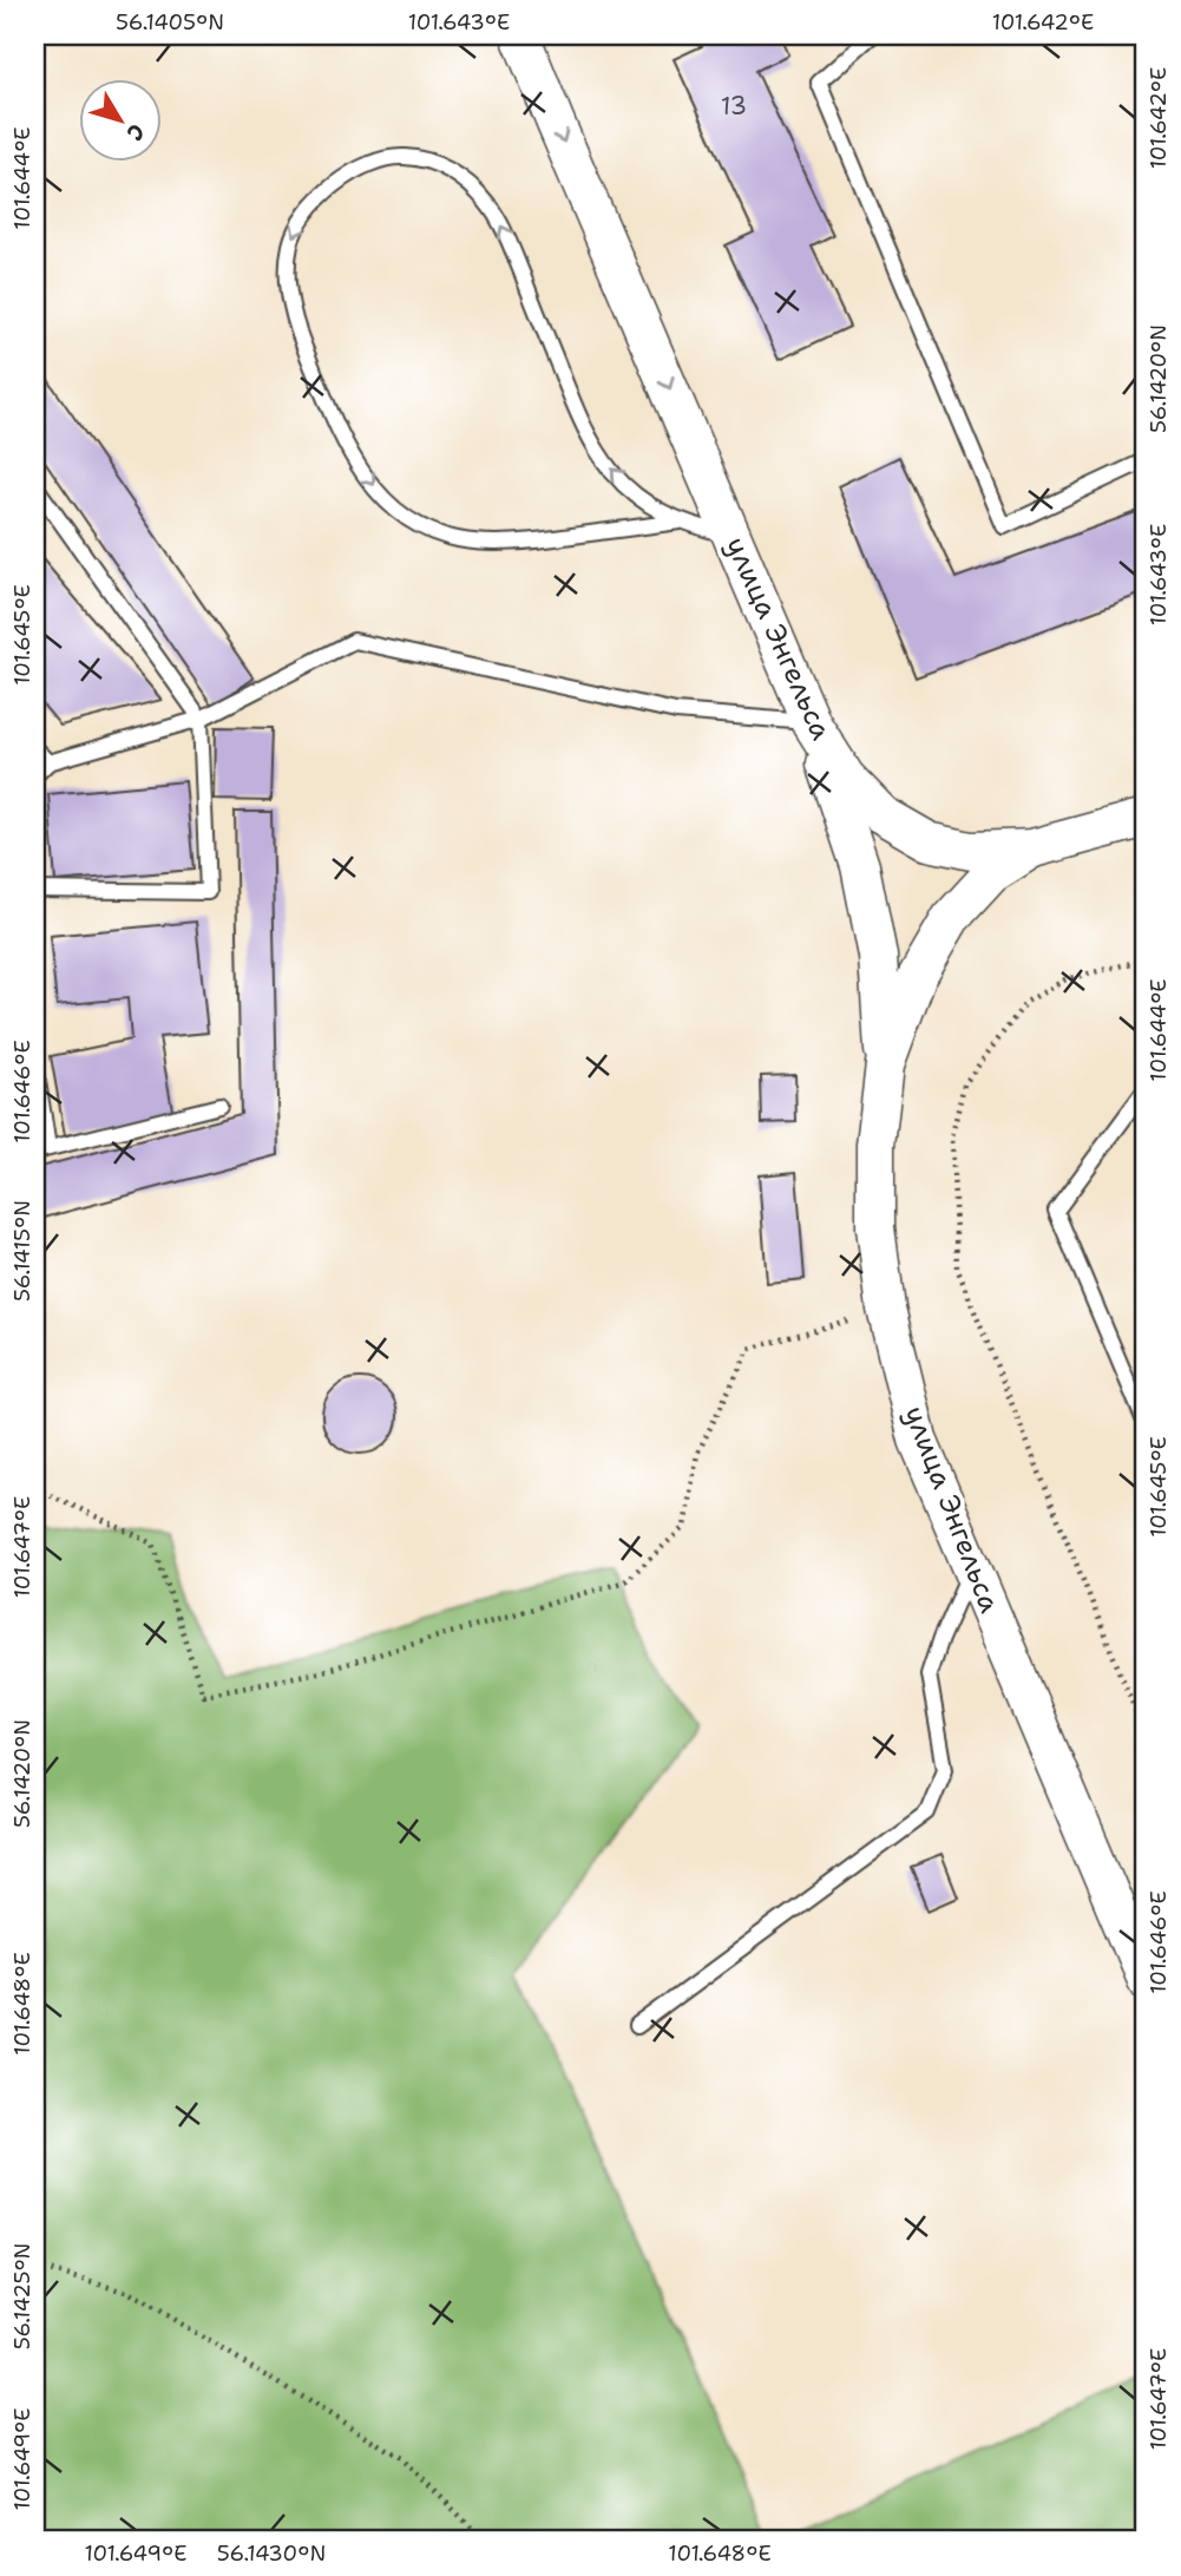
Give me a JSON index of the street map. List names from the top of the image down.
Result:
{
  "streets": {
    "street": ["улица Энгельса"]
  },
  "house_numbers": ["13"],
  "north": "bottom right",
  "coordinates": [
    "56.1405°N",
    "101.643°E",
    "101.642°E",
    "101.644°E",
    "56.1420°N",
    "101.645°E",
    "101.646°E",
    "56.1415°N",
    "101.647°E",
    "101.648°E",
    "56.1425°N",
    "101.649°E",
    "56.1430°N"
  ]
}
